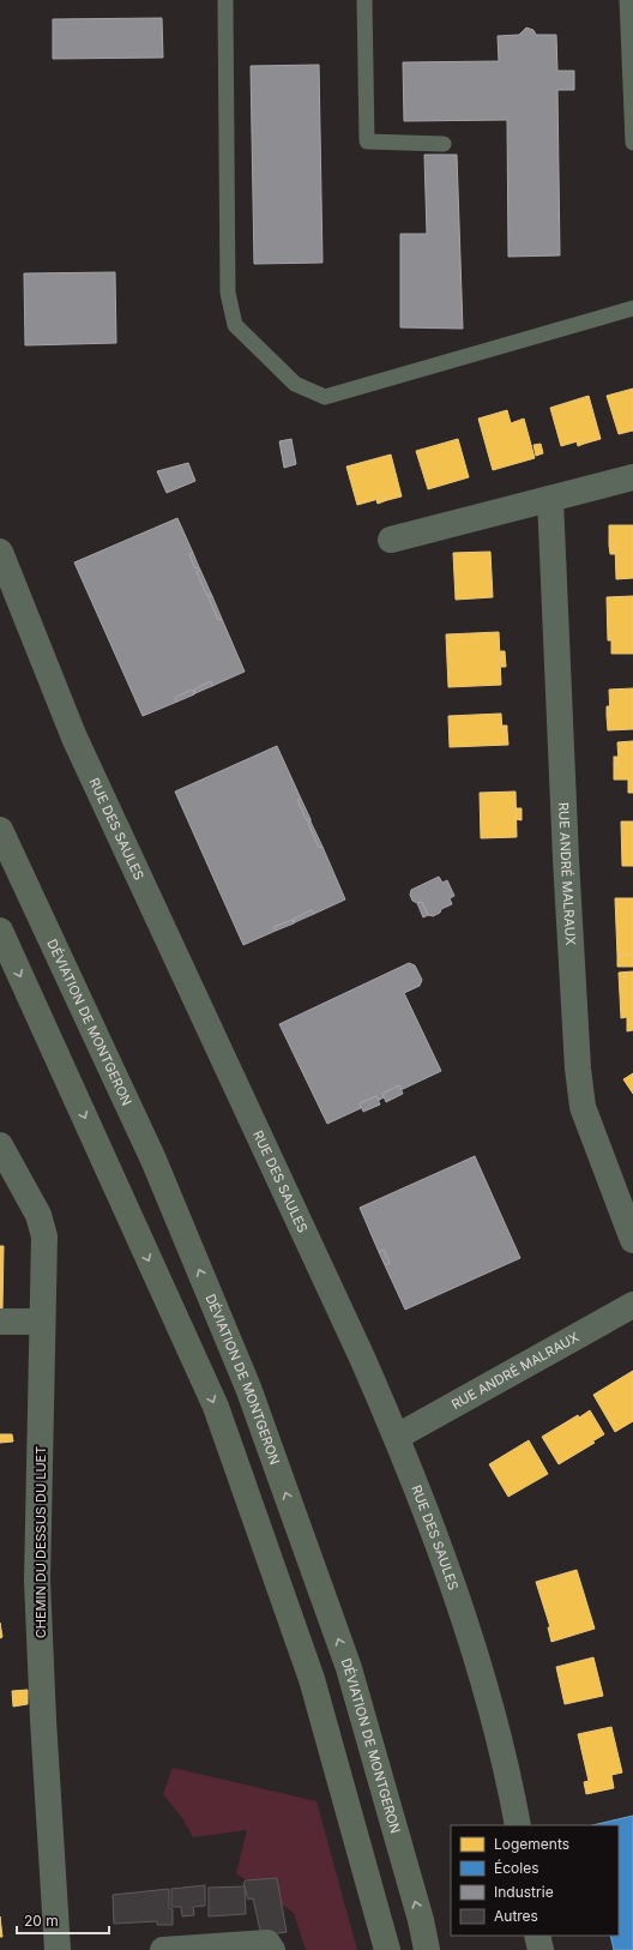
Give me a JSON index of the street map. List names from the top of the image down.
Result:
{
  "streets": {
    "main road": ["DÉVIATION DE MONTGERON"],
    "street": ["RUE DES SAULES", "RUE ANDRÉ MALRAUX", "CHEMIN DU DESSUS DU LUET"]
  },
  "crossings": [
    ["RUE DES SAULES", "RUE ANDRÉ MALRAUX"]
  ],
  "legend": [
    "Logements",
    "Écoles",
    "Industrie",
    "Autres"
  ],
  "scale_bar": "20 m"
}
